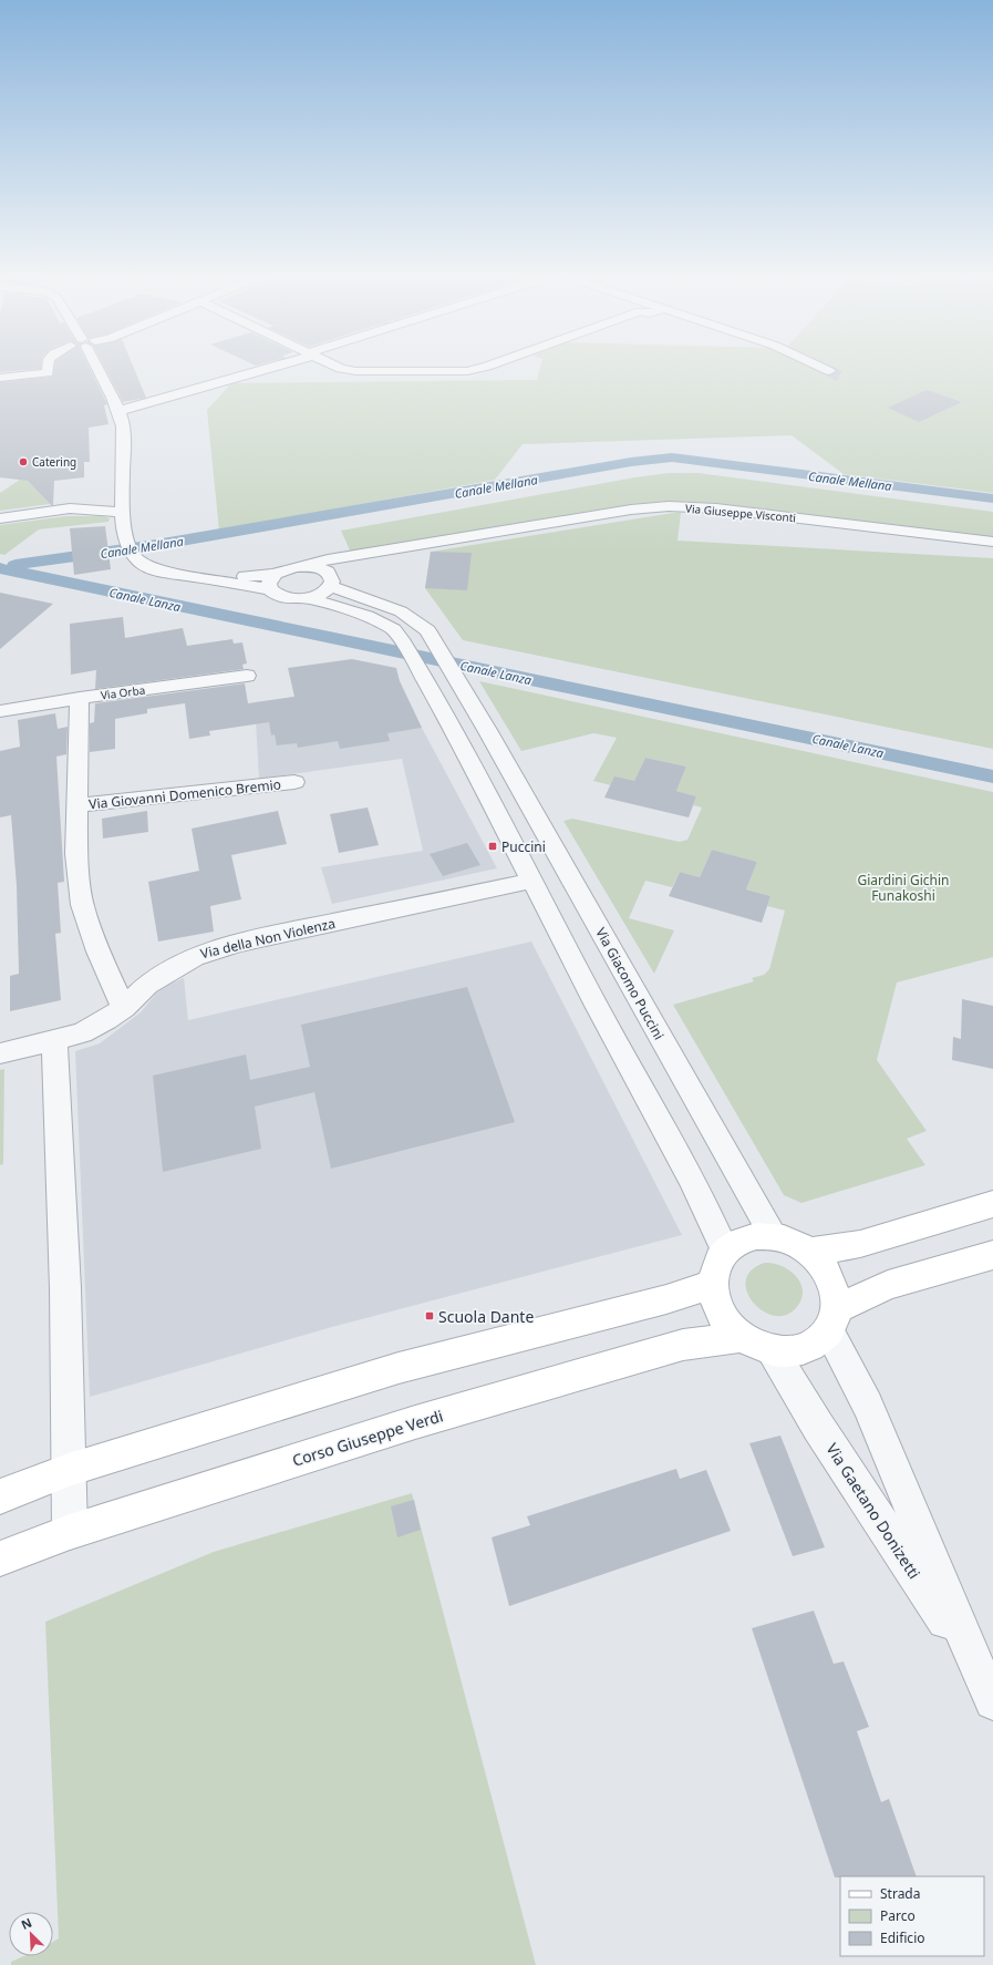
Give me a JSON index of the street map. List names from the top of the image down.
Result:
{
  "streets": {
    "street": [
      "Via Giuseppe Visconti",
      "Via Orba",
      "Via Giovanni Domenico Bremio",
      "Via della Non Violenza",
      "Via Giacomo Puccini",
      "Corso Giuseppe Verdi",
      "Via Gaetano Donizetti"
    ]
  },
  "crossings": [
    ["Via Giuseppe Visconti", "Via Giacomo Puccini"],
    ["Via Orba", "Via Giovanni Domenico Bremio"],
    ["Via Giovanni Domenico Bremio", "Via della Non Violenza"],
    ["Via Giacomo Puccini", "Corso Giuseppe Verdi"],
    ["Via Giacomo Puccini", "Via Gaetano Donizetti"],
    ["Corso Giuseppe Verdi", "Via Gaetano Donizetti"]
  ],
  "water": ["Canale Mellana", "Canale Lanza"],
  "parks": ["Giardini Gichin Funakoshi"],
  "places": {
    "other": ["Catering"],
    "transit": ["Puccini", "Scuola Dante"]
  },
  "legend": ["Strada", "Parco", "Edificio"],
  "north": "top left"
}
